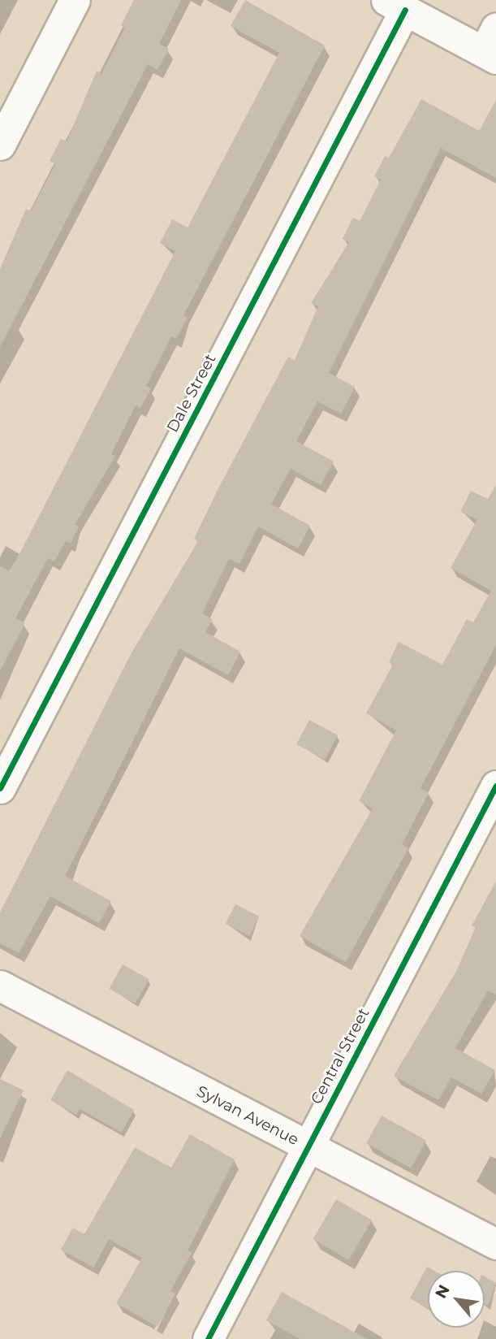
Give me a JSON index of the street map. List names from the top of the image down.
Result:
{
  "streets": {
    "street": ["Dale Street", "Central Street", "Sylvan Avenue"]
  },
  "crossings": [
    ["Central Street", "Sylvan Avenue"]
  ],
  "north": "top left"
}
